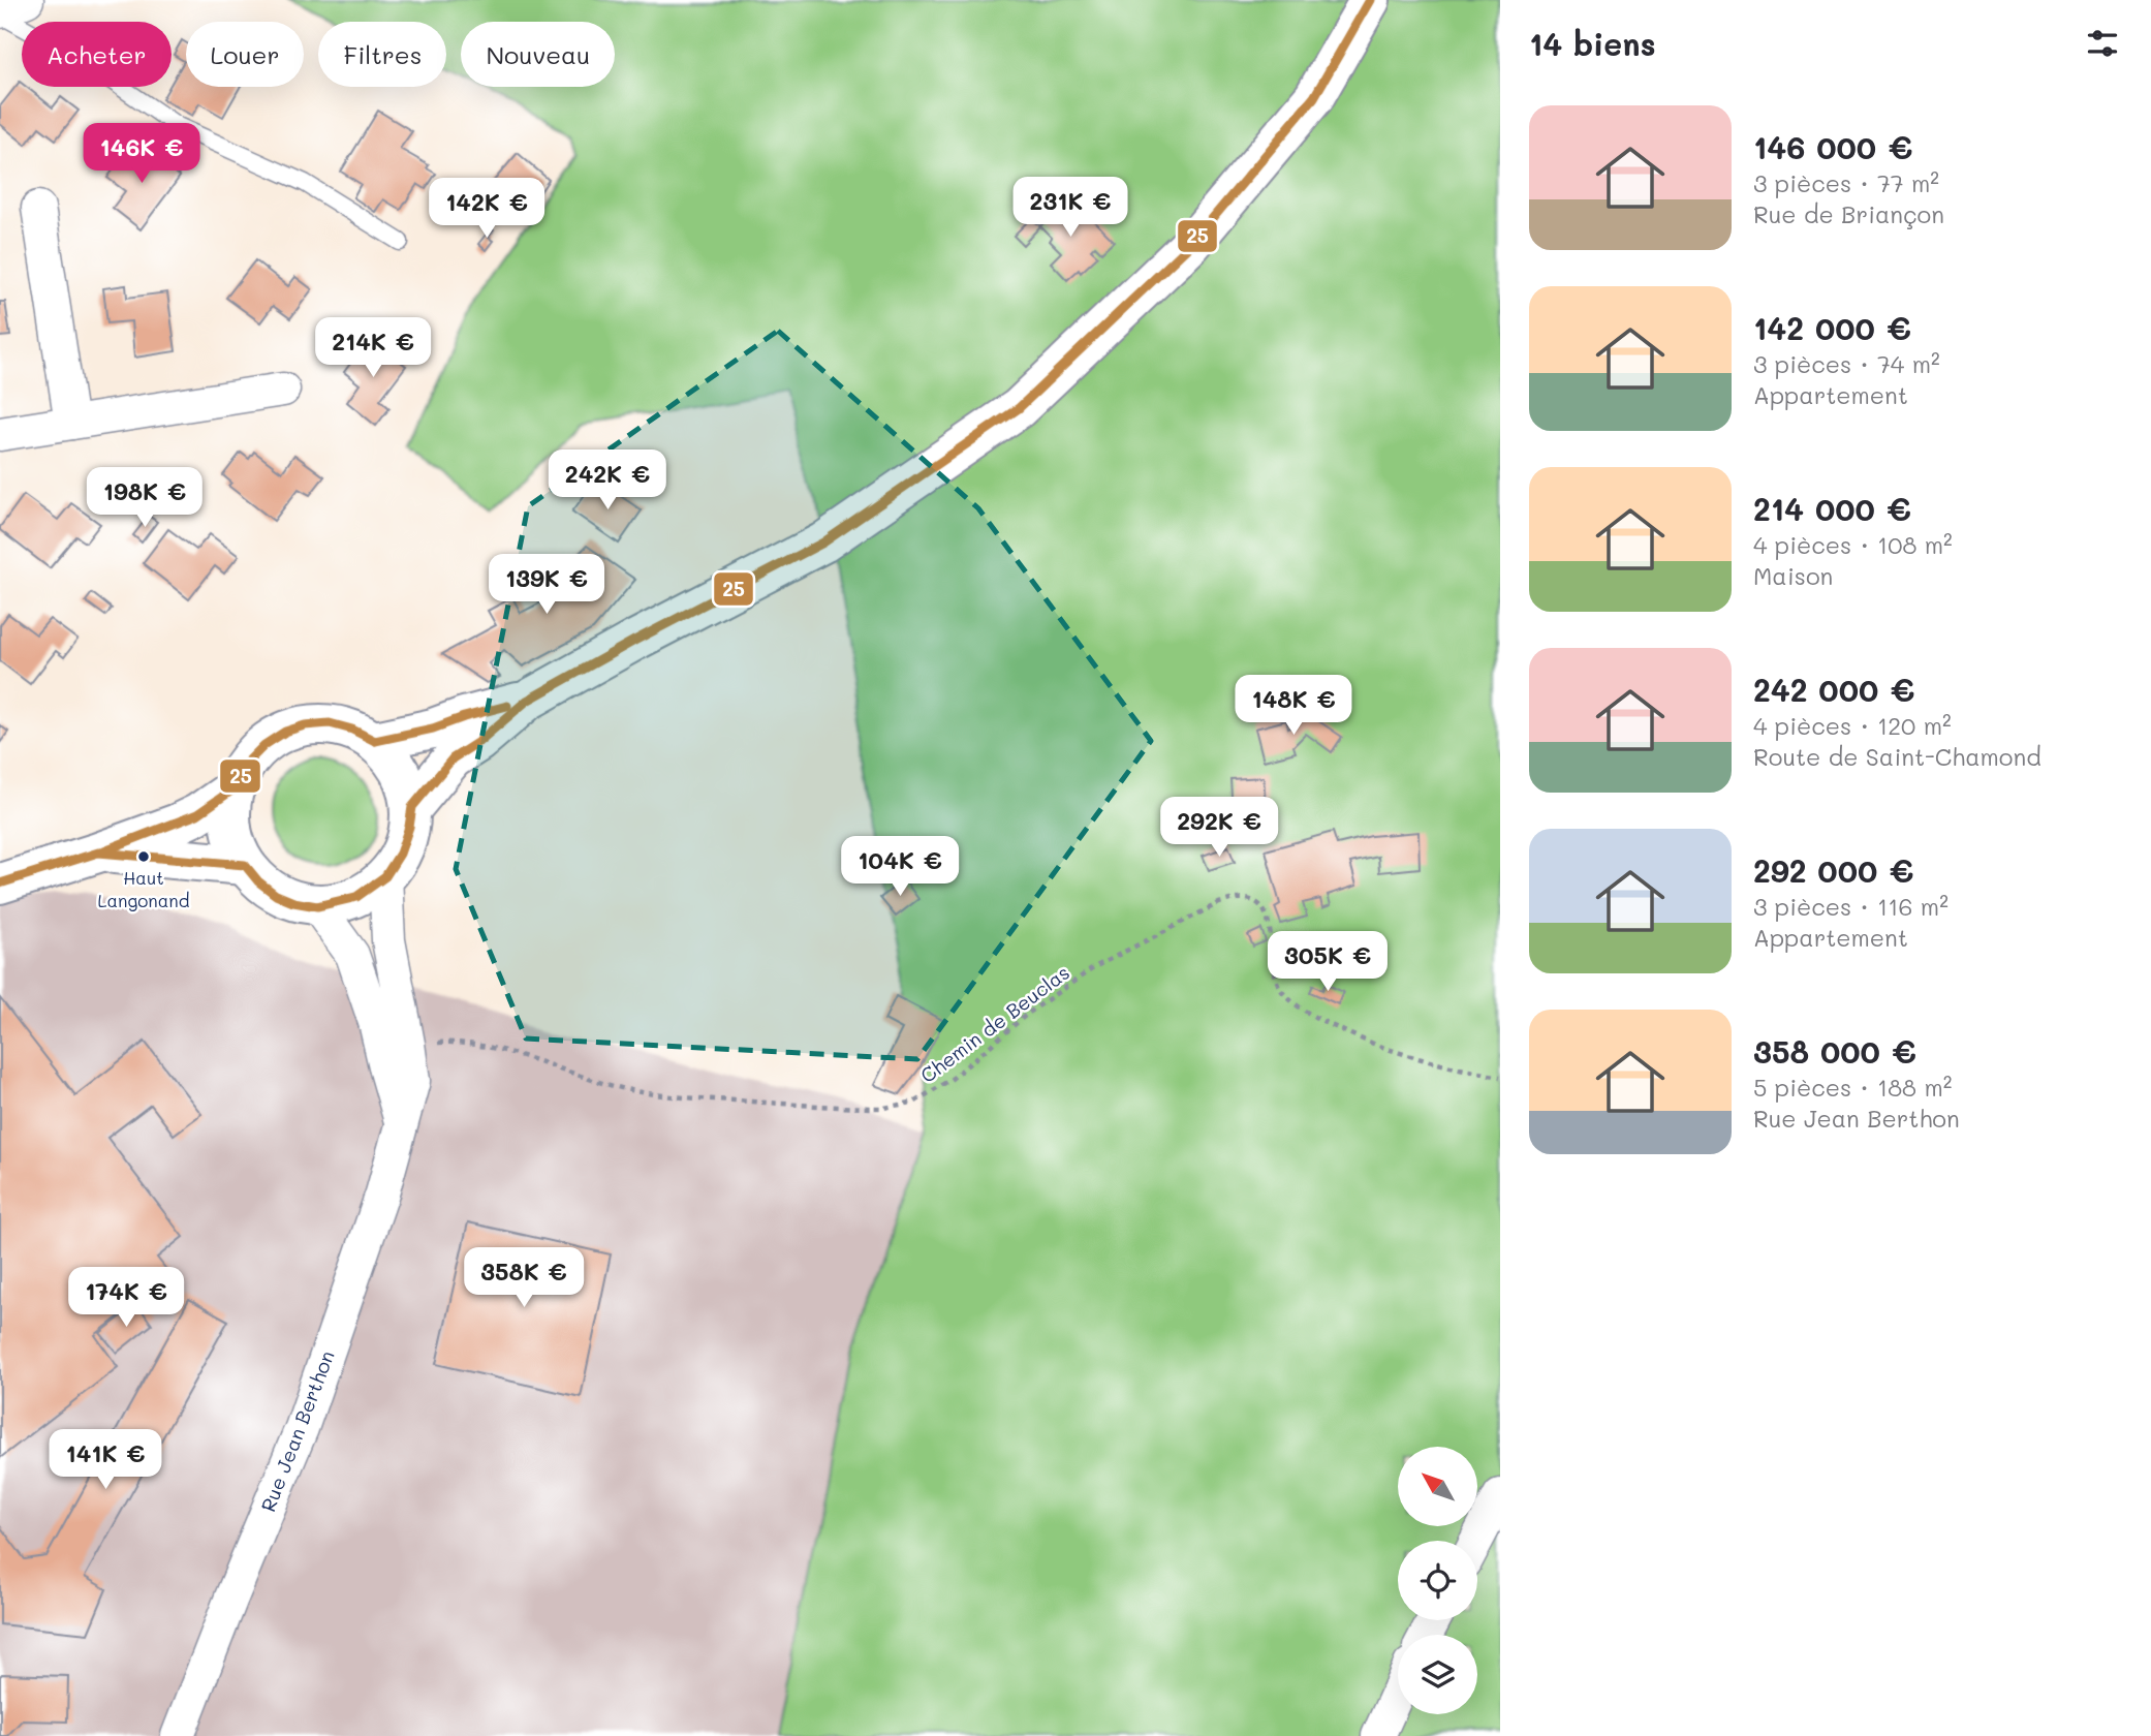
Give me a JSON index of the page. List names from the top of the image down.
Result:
{
  "streets": {
    "street": ["Rue Jean Berthon"],
    "path": ["Chemin de Beuclas"]
  },
  "crossings": [
    ["Chemin de Beuclas", "Rue Jean Berthon"]
  ],
  "places": ["Haut Langonand"],
  "lines": ["transit line 25"],
  "north": "top left",
  "page": {
    "heading": "14 biens",
    "chip": [
      "Acheter",
      "Louer",
      "Filtres",
      "Nouveau"
    ],
    "list": [
      {
        "name": "146 000 €",
        "note": "3 pièces · 77 m² · Rue de Briançon"
      },
      {
        "name": "142 000 €",
        "note": "3 pièces · 74 m² · Appartement"
      },
      {
        "name": "214 000 €",
        "note": "4 pièces · 108 m² · Maison"
      },
      {
        "name": "242 000 €",
        "note": "4 pièces · 120 m² · Route de Saint-Chamond"
      },
      {
        "name": "292 000 €",
        "note": "3 pièces · 116 m² · Appartement"
      },
      {
        "name": "358 000 €",
        "note": "5 pièces · 188 m² · Rue Jean Berthon"
      }
    ],
    "price": [
      "146K €",
      "231K €",
      "142K €",
      "214K €",
      "242K €",
      "198K €",
      "139K €",
      "148K €",
      "292K €",
      "104K €",
      "305K €",
      "358K €",
      "174K €",
      "141K €"
    ]
  }
}
